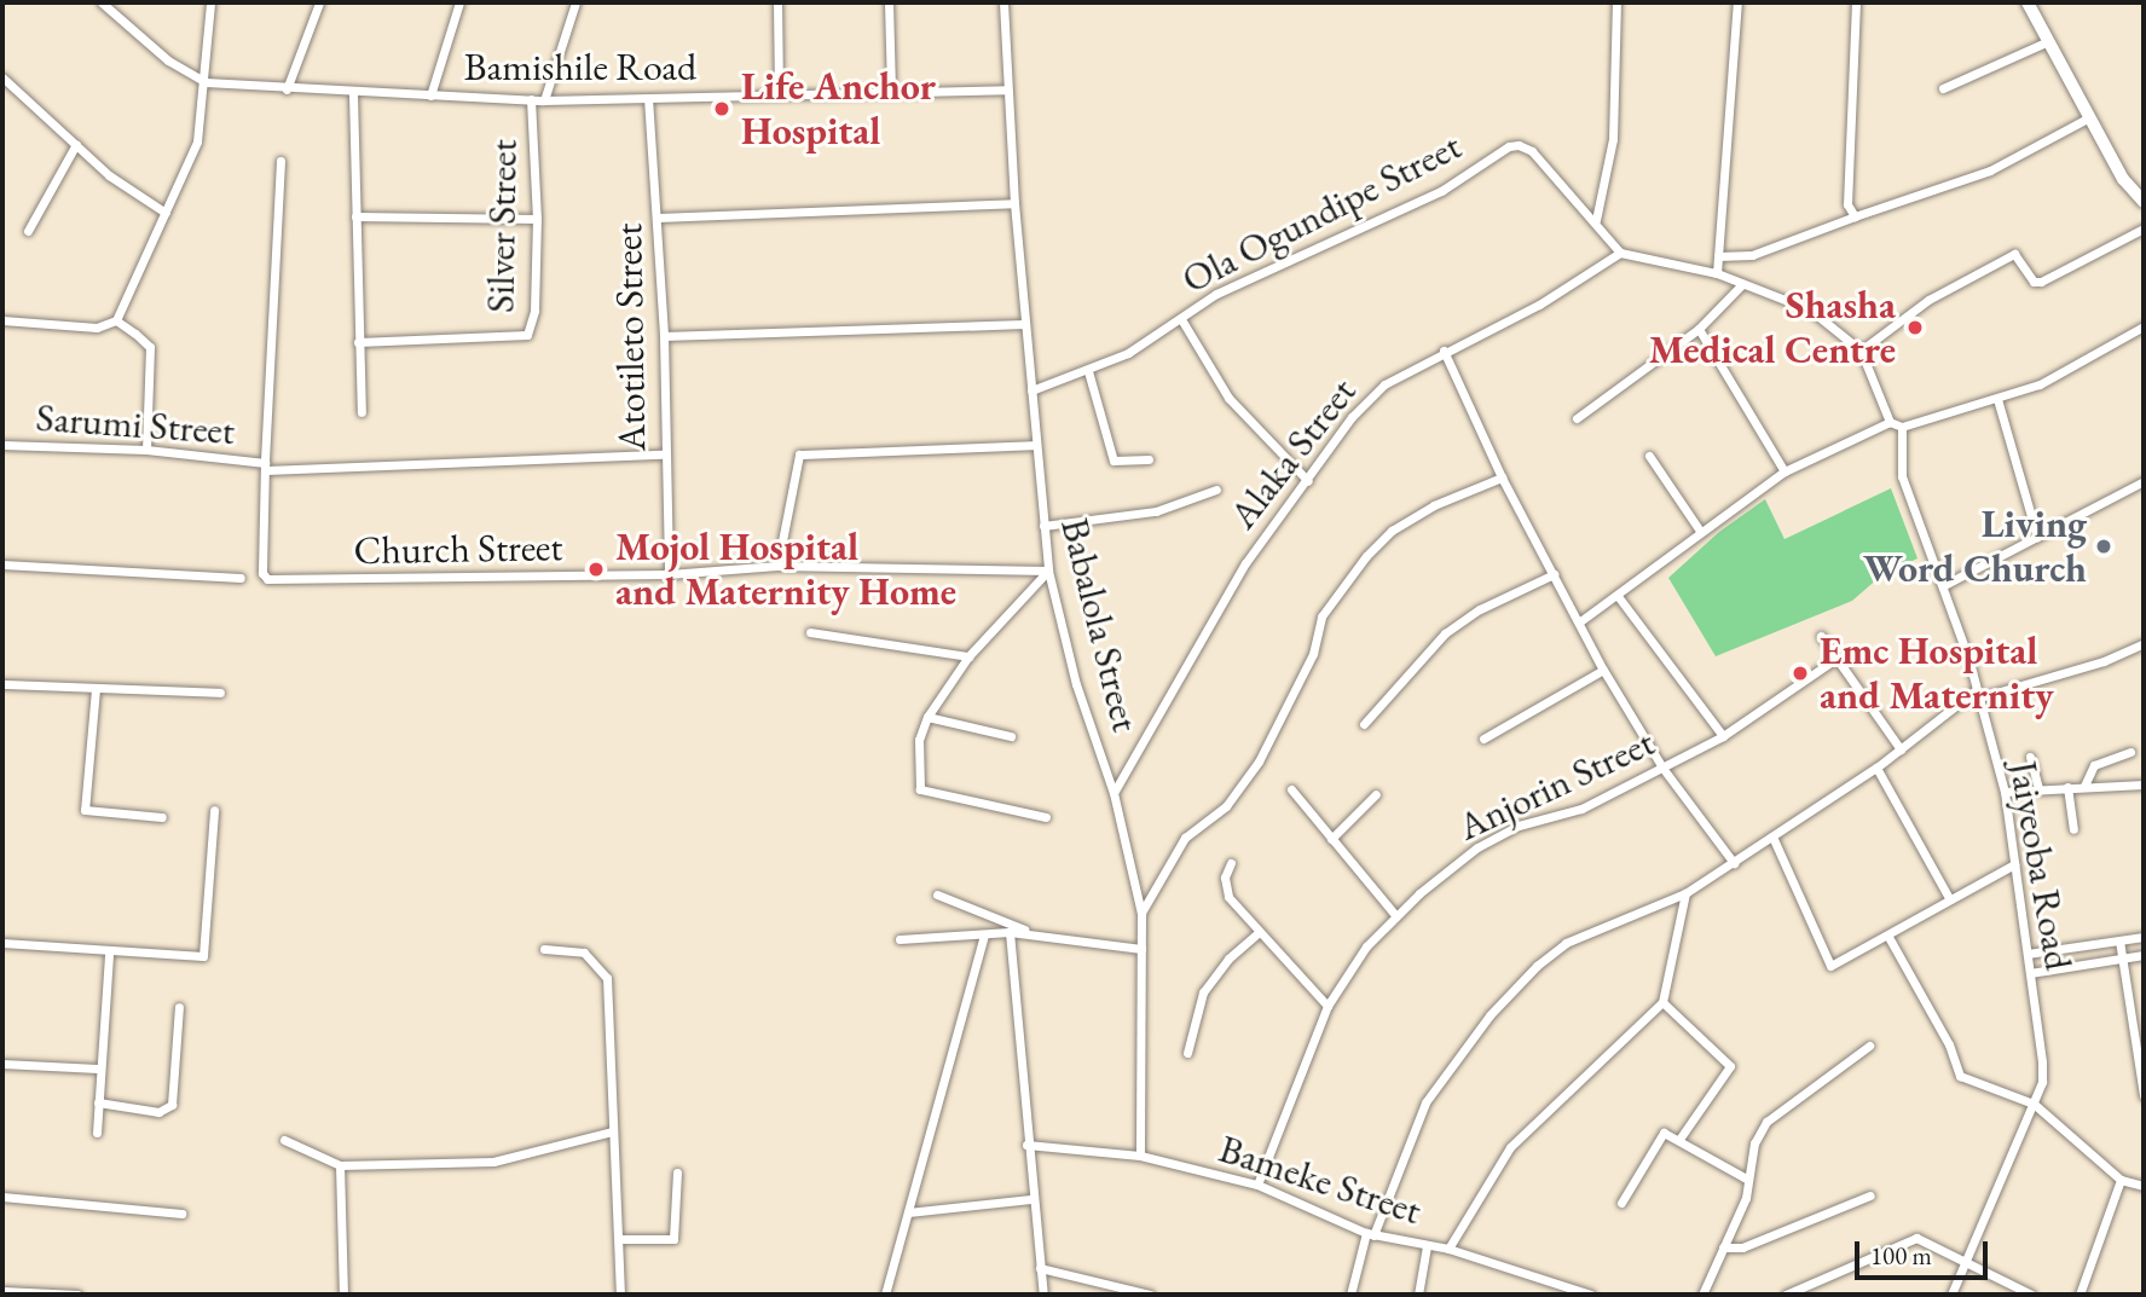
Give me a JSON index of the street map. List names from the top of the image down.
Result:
{
  "streets": {
    "street": [
      "Bamishile Road",
      "Ola Ogundipe Street",
      "Silver Street",
      "Atotileto Street",
      "Sarumi Street",
      "Alaka Street",
      "Church Street",
      "Babalola Street",
      "Anjorin Street",
      "Jaiyeoba Road",
      "Bameke Street"
    ]
  },
  "crossings": [
    ["Bamishile Road", "Silver Street"],
    ["Bamishile Road", "Atotileto Street"],
    ["Bamishile Road", "Babalola Street"],
    ["Ola Ogundipe Street", "Alaka Street"],
    ["Ola Ogundipe Street", "Babalola Street"],
    ["Atotileto Street", "Sarumi Street"],
    ["Atotileto Street", "Church Street"],
    ["Sarumi Street", "Church Street"],
    ["Alaka Street", "Babalola Street"],
    ["Church Street", "Babalola Street"],
    ["Babalola Street", "Bameke Street"],
    ["Anjorin Street", "Bameke Street"]
  ],
  "places": [
    "Life Anchor Hospital",
    "Shasha Medical Centre",
    "Living Word Church",
    "Mojol Hospital and Maternity Home",
    "Emc Hospital and Maternity"
  ],
  "scale_bar": "100 m"
}
